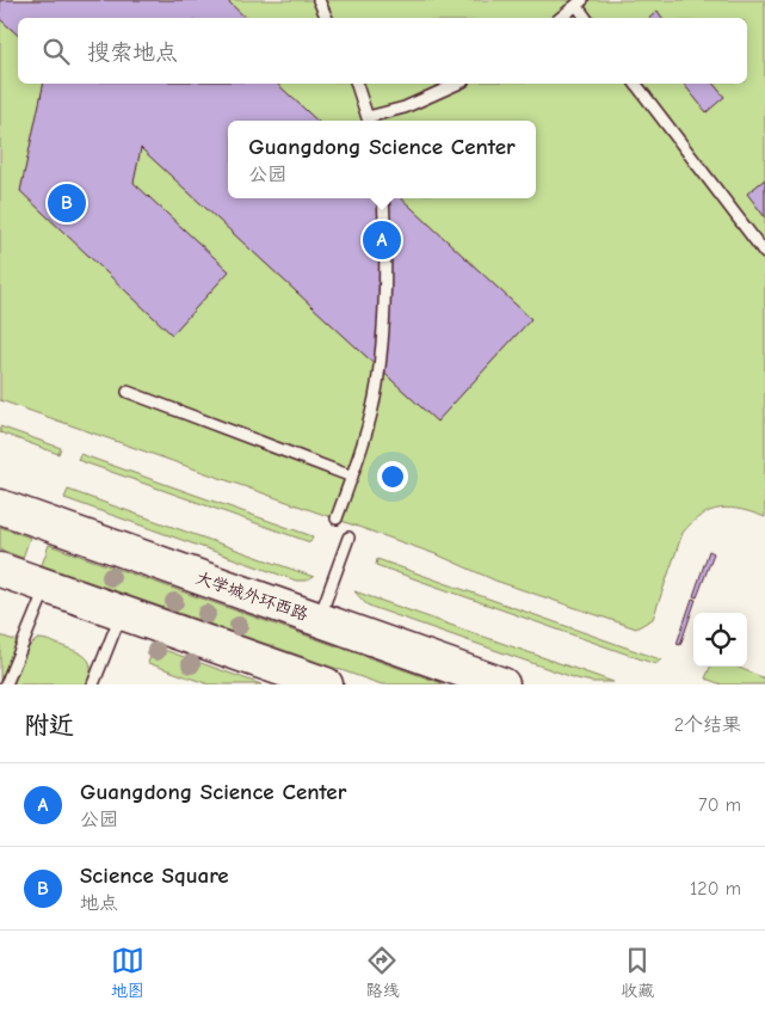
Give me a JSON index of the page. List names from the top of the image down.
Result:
{
  "streets": {
    "main road": ["大学城外环西路"]
  },
  "page": {
    "search": "搜索地点",
    "popup": ["Guangdong Science Center", "公园"],
    "pins": ["B", "A"],
    "heading": ["附近", "2个结果"],
    "list": [
      {
        "mark": "A",
        "name": "Guangdong Science Center",
        "note": "公园",
        "value": "70 m"
      },
      {
        "mark": "B",
        "name": "Science Square",
        "note": "地点",
        "value": "120 m"
      }
    ],
    "nav": ["地图", "路线", "收藏"]
  }
}
